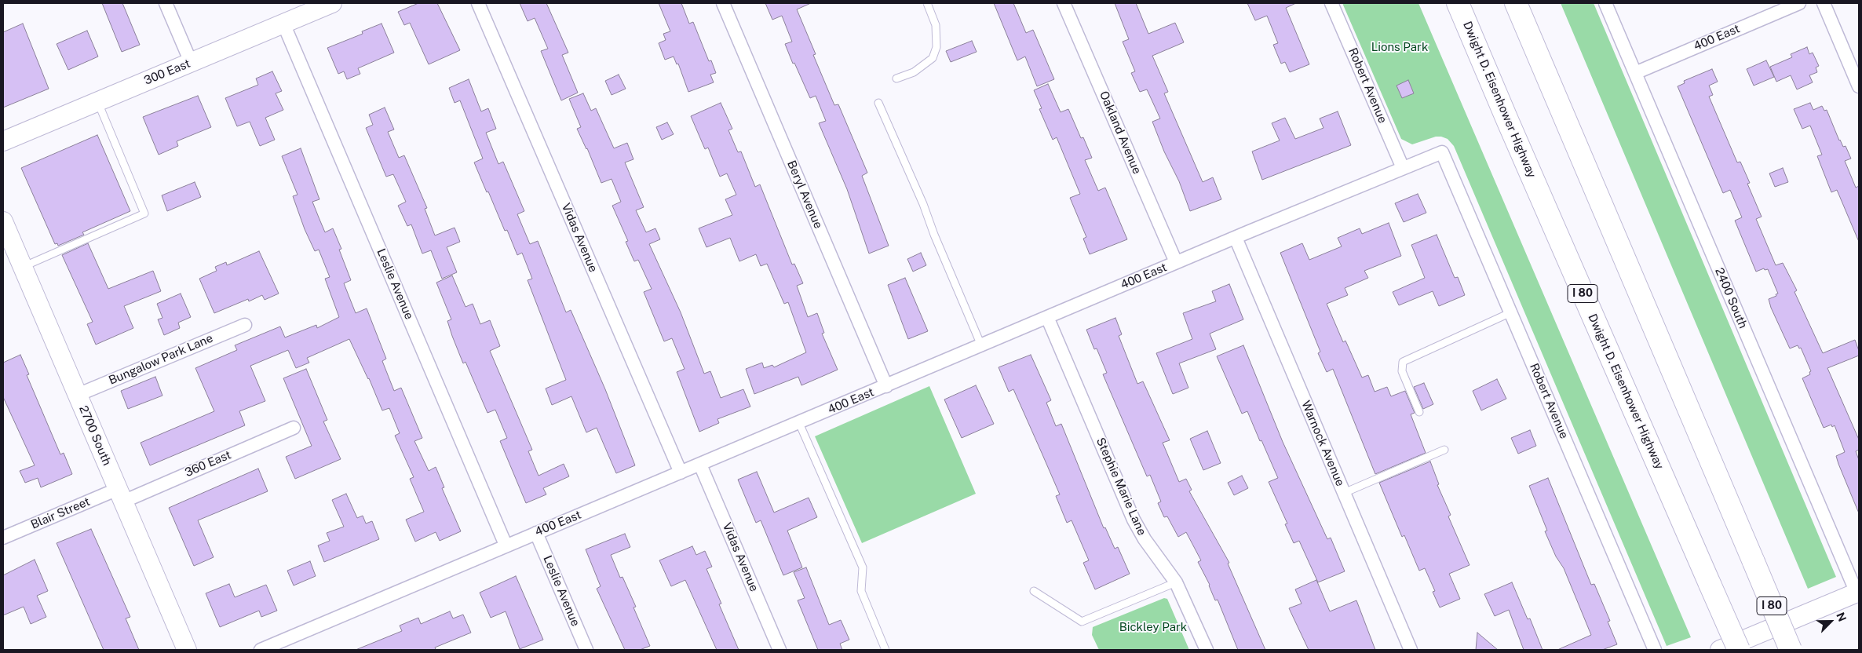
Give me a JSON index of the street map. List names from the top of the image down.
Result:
{
  "streets": {
    "highway": ["Dwight D. Eisenhower Highway", "I 80"],
    "street": [
      "400 East",
      "300 East",
      "Robert Avenue",
      "Oakland Avenue",
      "Beryl Avenue",
      "Vidas Avenue",
      "Leslie Avenue",
      "2400 South",
      "Bungalow Park Lane",
      "2700 South",
      "Warnock Avenue",
      "360 East",
      "Stephie Marie Lane",
      "Blair Street"
    ]
  },
  "crossings": [
    ["400 East", "Robert Avenue"],
    ["400 East", "Oakland Avenue"],
    ["400 East", "Beryl Avenue"],
    ["400 East", "Vidas Avenue"],
    ["400 East", "Leslie Avenue"],
    ["400 East", "2400 South"],
    ["400 East", "Warnock Avenue"],
    ["400 East", "Stephie Marie Lane"],
    ["300 East", "Leslie Avenue"],
    ["Bungalow Park Lane", "2700 South"],
    ["2700 South", "360 East"],
    ["2700 South", "Blair Street"],
    ["360 East", "Blair Street"]
  ],
  "parks": ["Lions Park", "Bickley Park"],
  "north": "top right"
}
